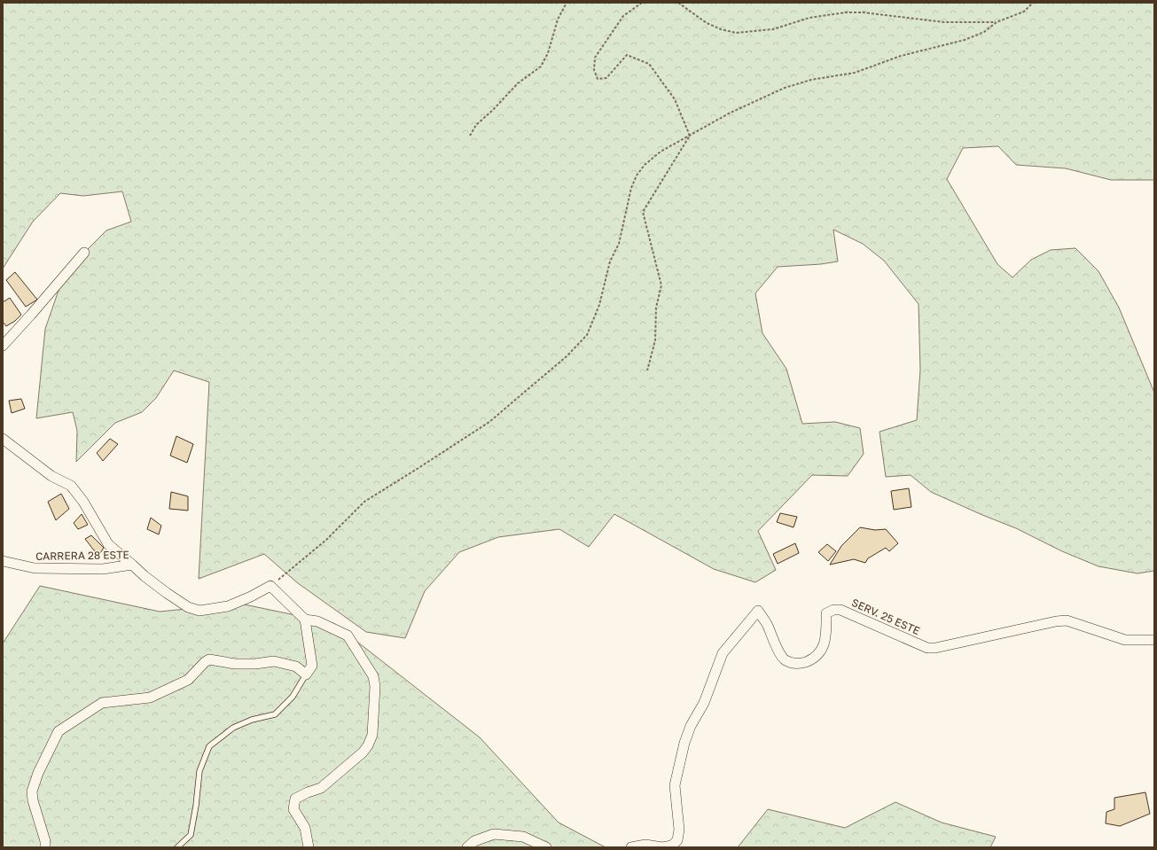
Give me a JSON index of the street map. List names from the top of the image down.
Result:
{
  "streets": {
    "street": ["CARRERA 28 ESTE", "SERV. 25 ESTE"]
  }
}
